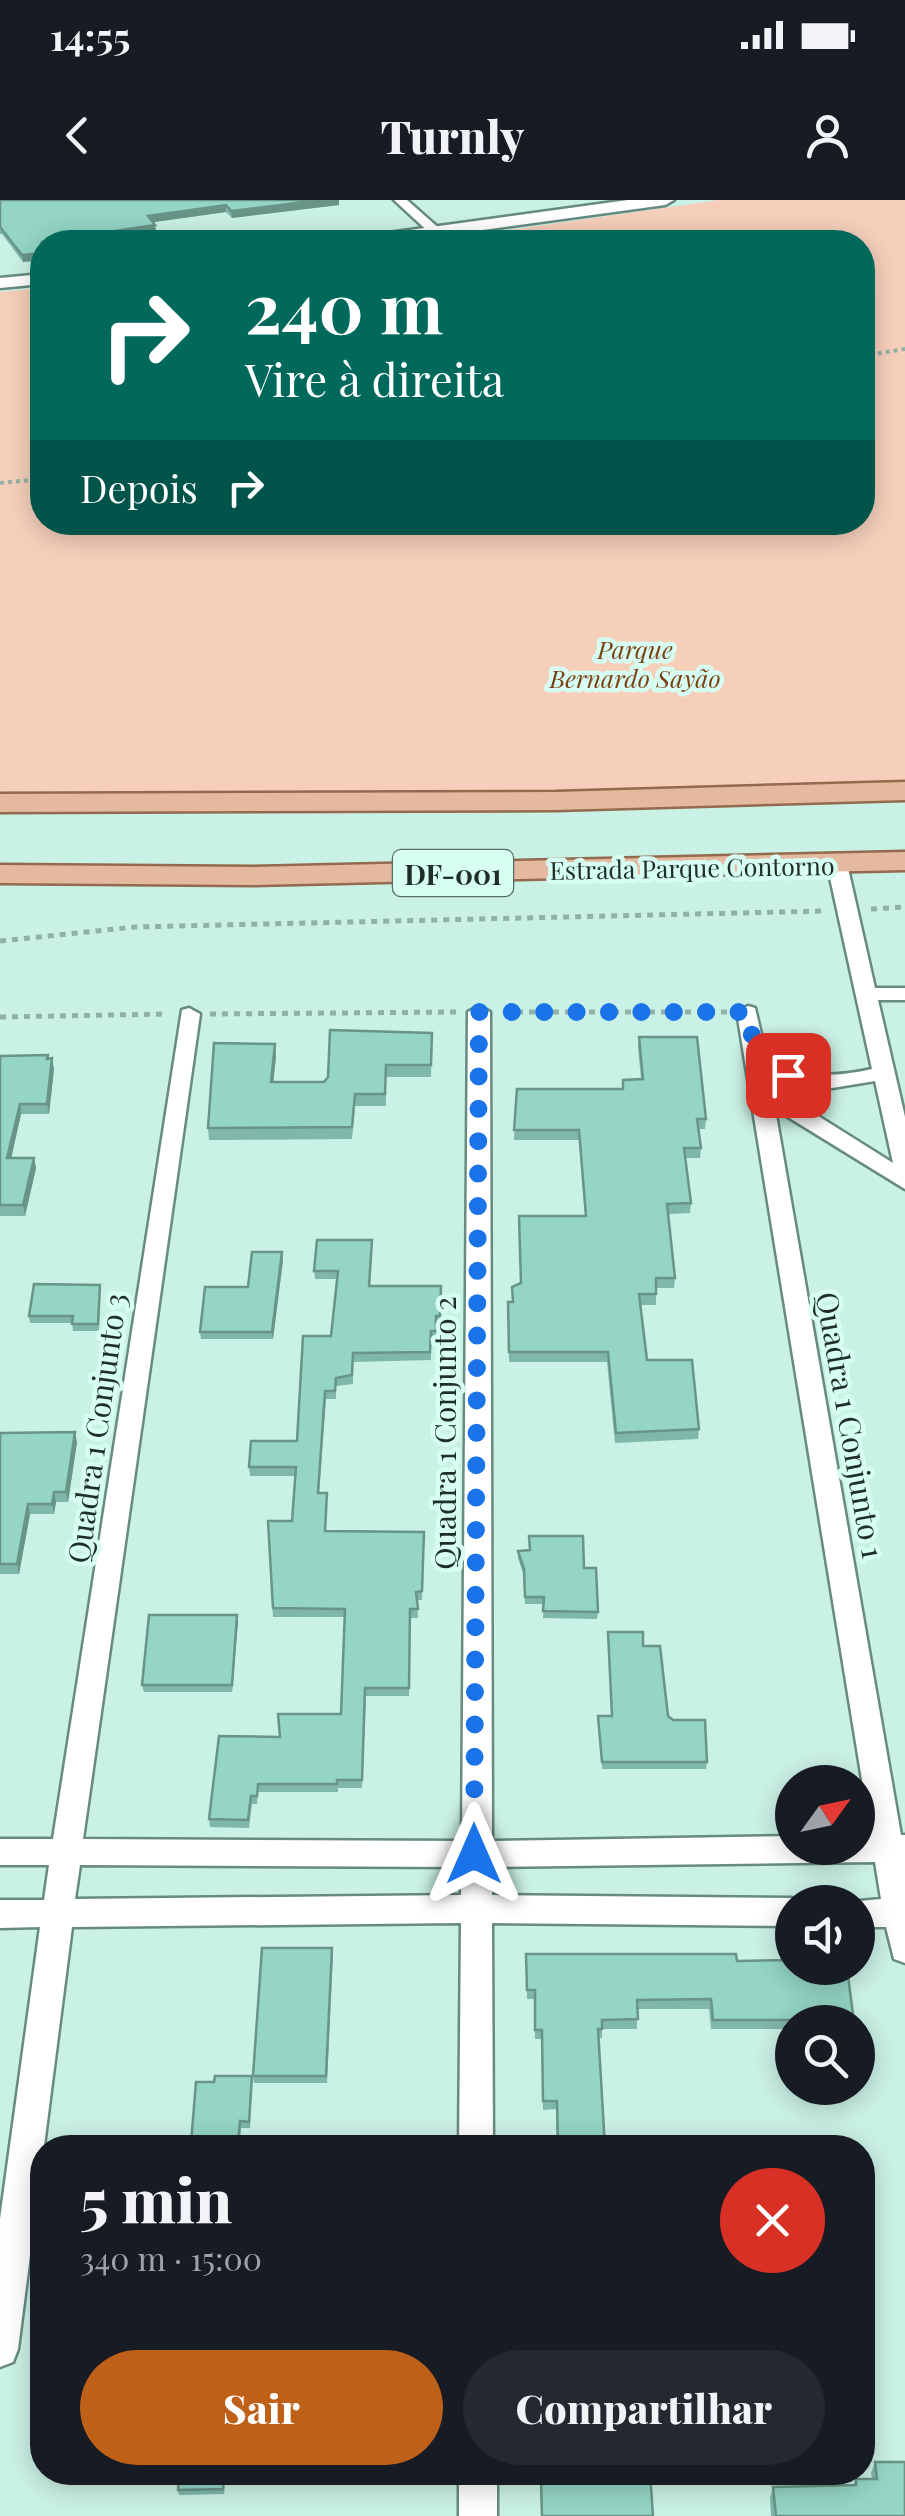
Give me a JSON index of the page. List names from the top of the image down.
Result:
{
  "streets": {
    "main road": ["Estrada Parque Contorno", "DF-001"],
    "street": ["Quadra 1 Conjunto 1", "Quadra 1 Conjunto 3", "Quadra 1 Conjunto 2"]
  },
  "parks": ["Parque Bernardo Sayão"],
  "north": "top right",
  "page": {
    "status": "14:55",
    "header": "Turnly",
    "turn": ["240 m", "Vire à direita"],
    "then": "Depois",
    "heading": ["5 min", "340 m · 15:00"],
    "buttons": ["Sair", "Compartilhar"]
  }
}
